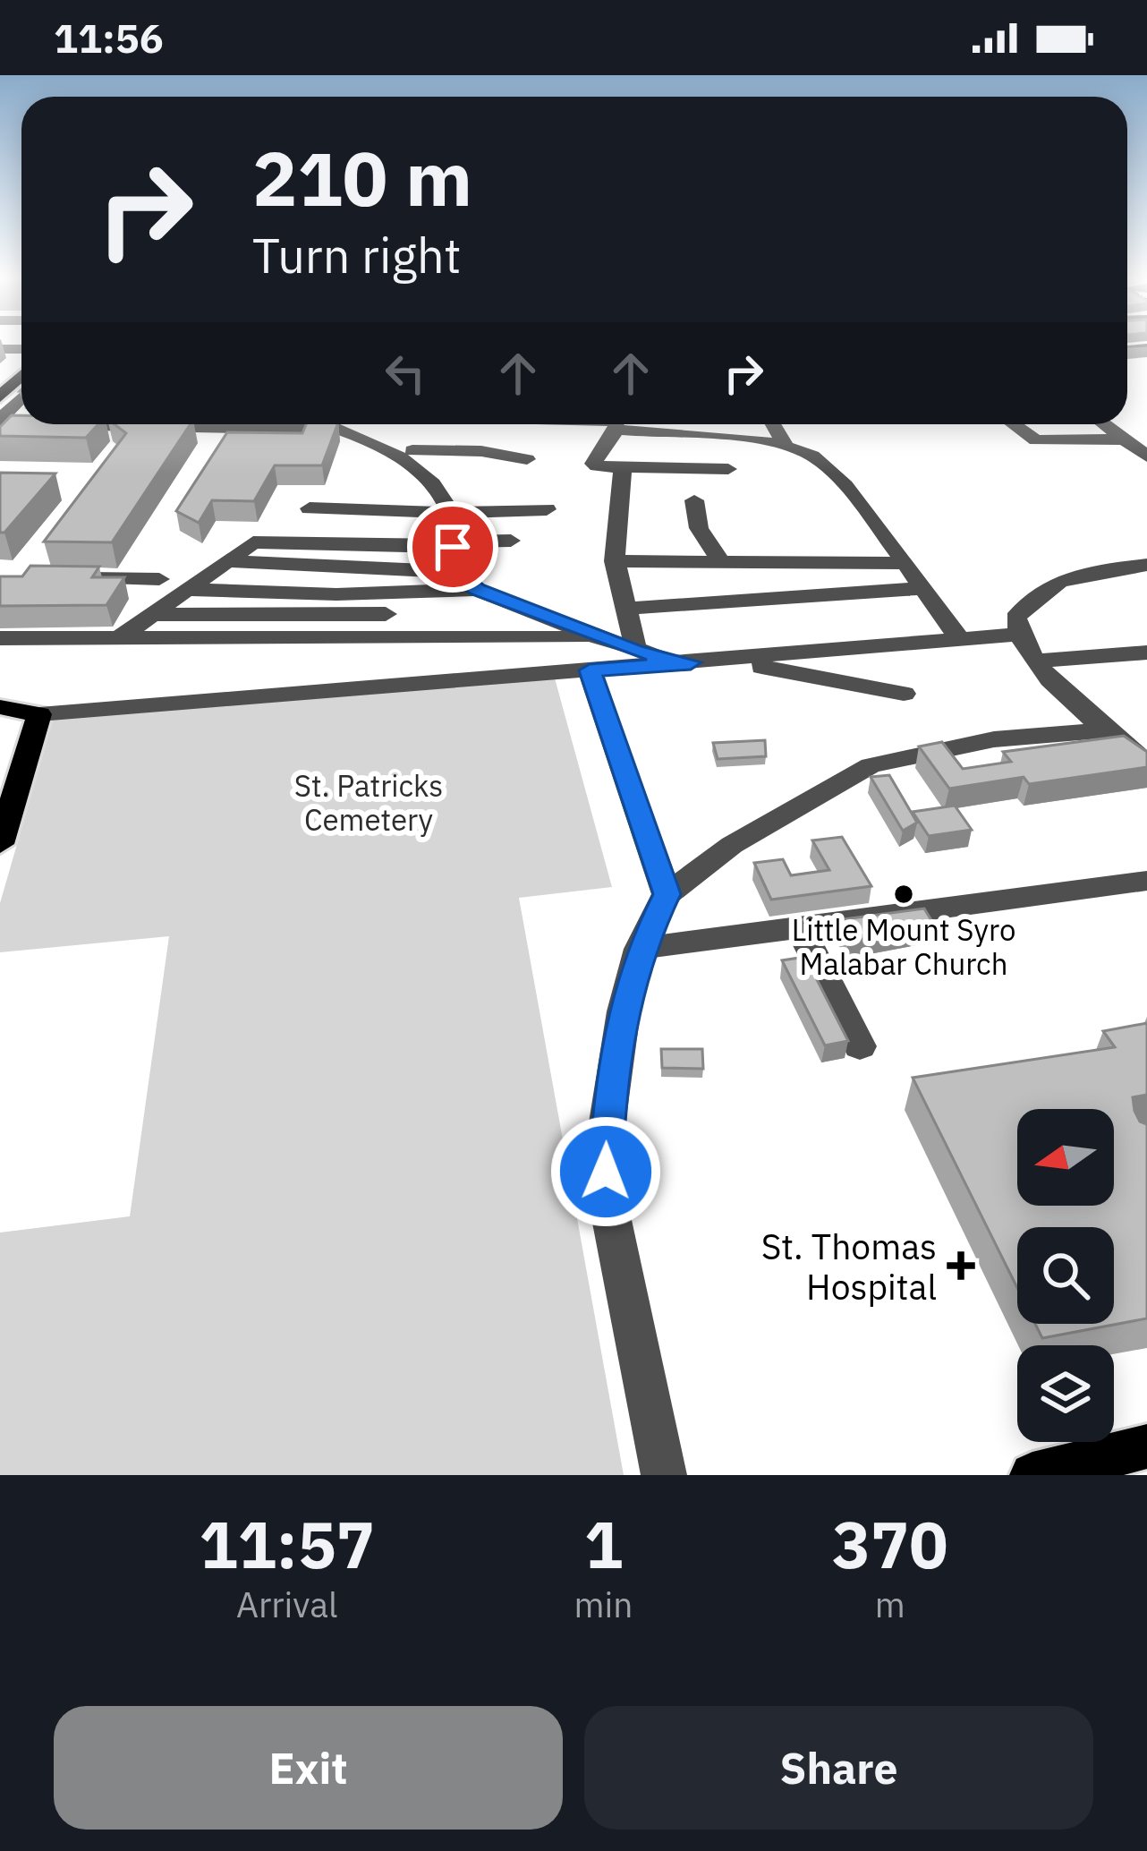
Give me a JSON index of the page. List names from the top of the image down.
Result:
{
  "parks": ["St. Patricks Cemetery"],
  "places": {
    "other": ["Little Mount Syro Malabar Church"],
    "health": ["St. Thomas Hospital"]
  },
  "north": "left",
  "page": {
    "status": "11:56",
    "turn": ["210 m", "Turn right"],
    "eta": [
      "11:57",
      "Arrival",
      "1",
      "min",
      "370",
      "m"
    ],
    "buttons": ["Exit", "Share"]
  }
}
